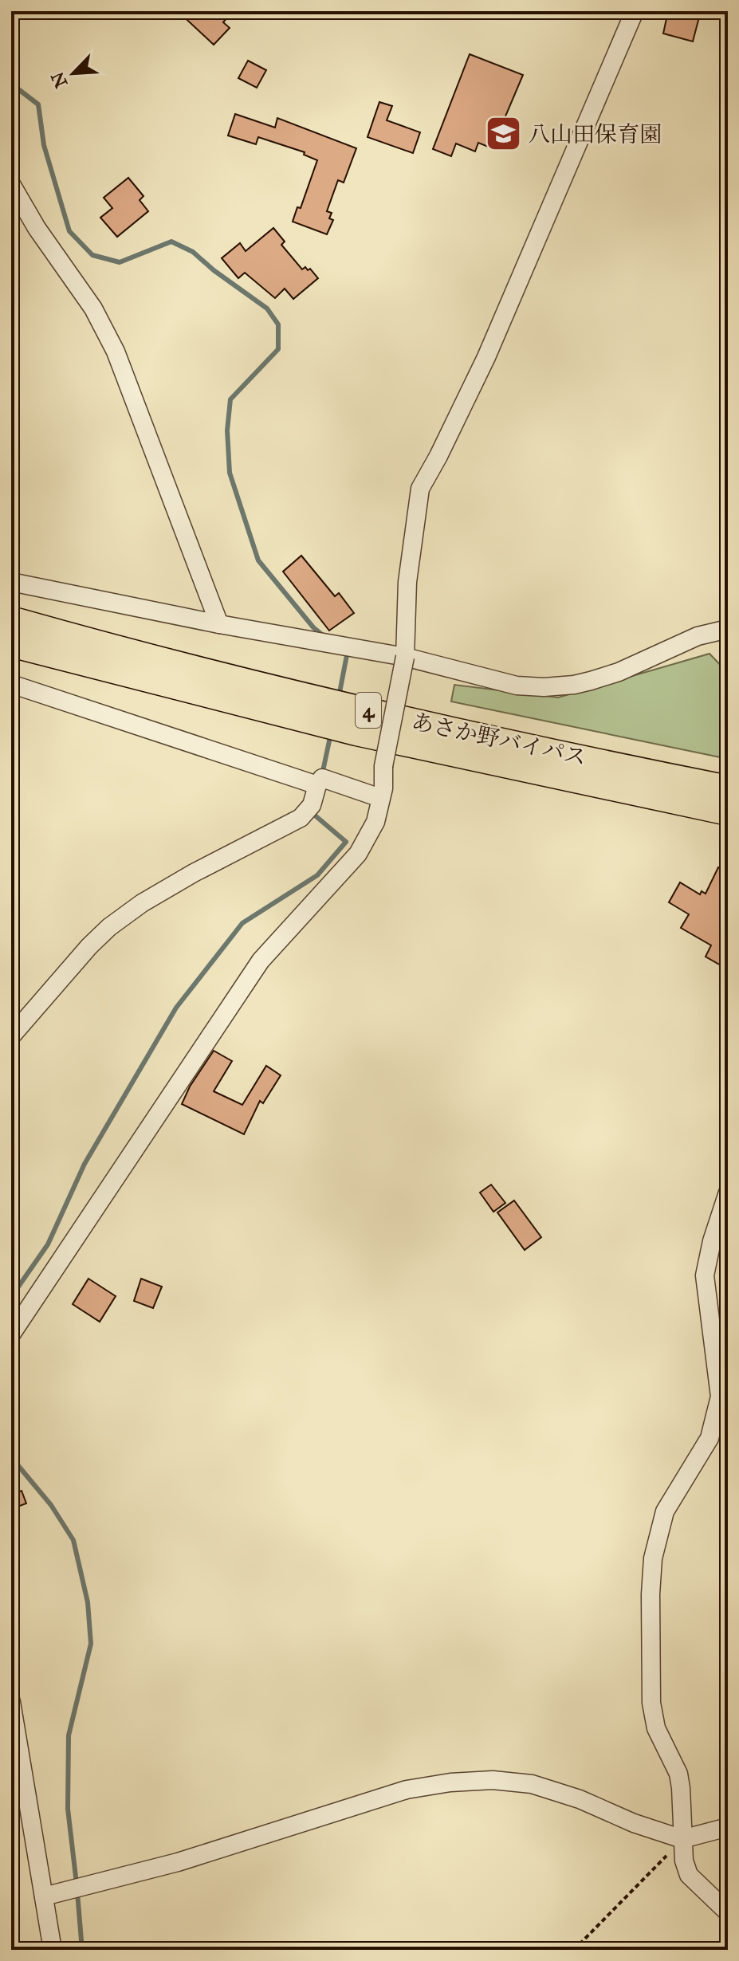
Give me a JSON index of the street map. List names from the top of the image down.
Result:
{
  "streets": {
    "highway": ["4", "あさか野バイパス"]
  },
  "places": {
    "school or university": ["八山田保育園"]
  },
  "north": "bottom left"
}
